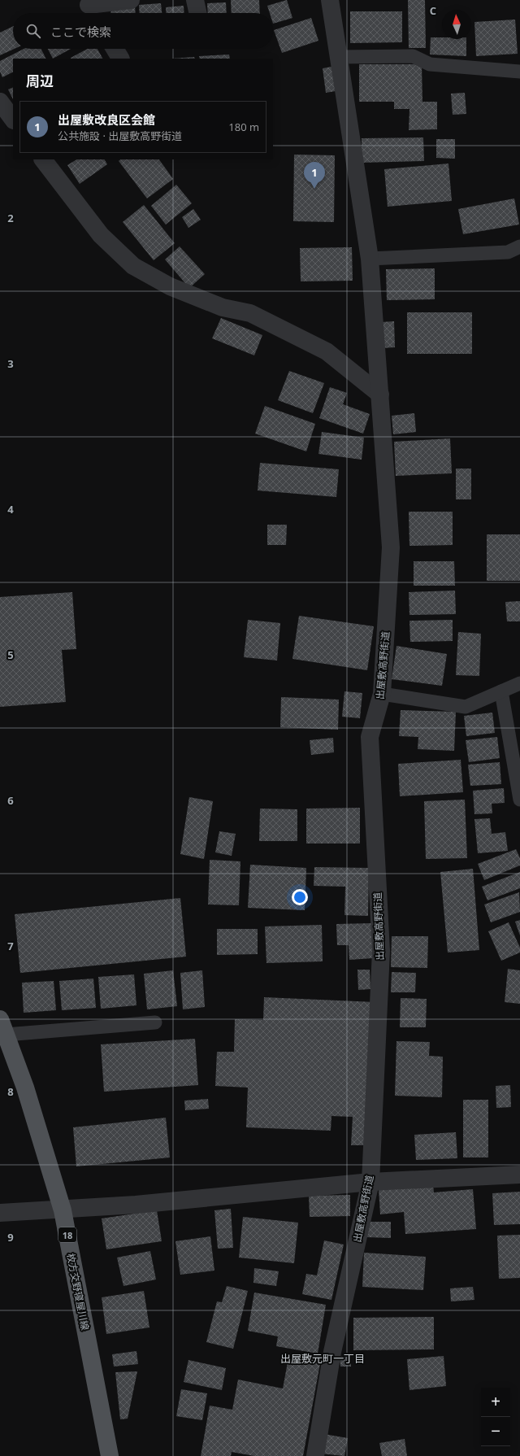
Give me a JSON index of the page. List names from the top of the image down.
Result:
{
  "streets": {
    "main road": ["18", "枚方交野寝屋川線"],
    "street": ["出屋敷高野街道"]
  },
  "districts": ["出屋敷元町一丁目"],
  "north": "top",
  "page": {
    "search": "ここで検索",
    "heading": "周辺",
    "list": [
      {
        "mark": "1",
        "name": "出屋敷改良区会館",
        "note": "公共施設 · 出屋敷高野街道",
        "value": "180 m"
      }
    ],
    "pins": "1",
    "map_buttons": ["+", "−"]
  },
  "grid": {
    "columns": ["C"],
    "rows": [
      "2",
      "3",
      "4",
      "5",
      "6",
      "7",
      "8",
      "9"
    ]
  }
}
